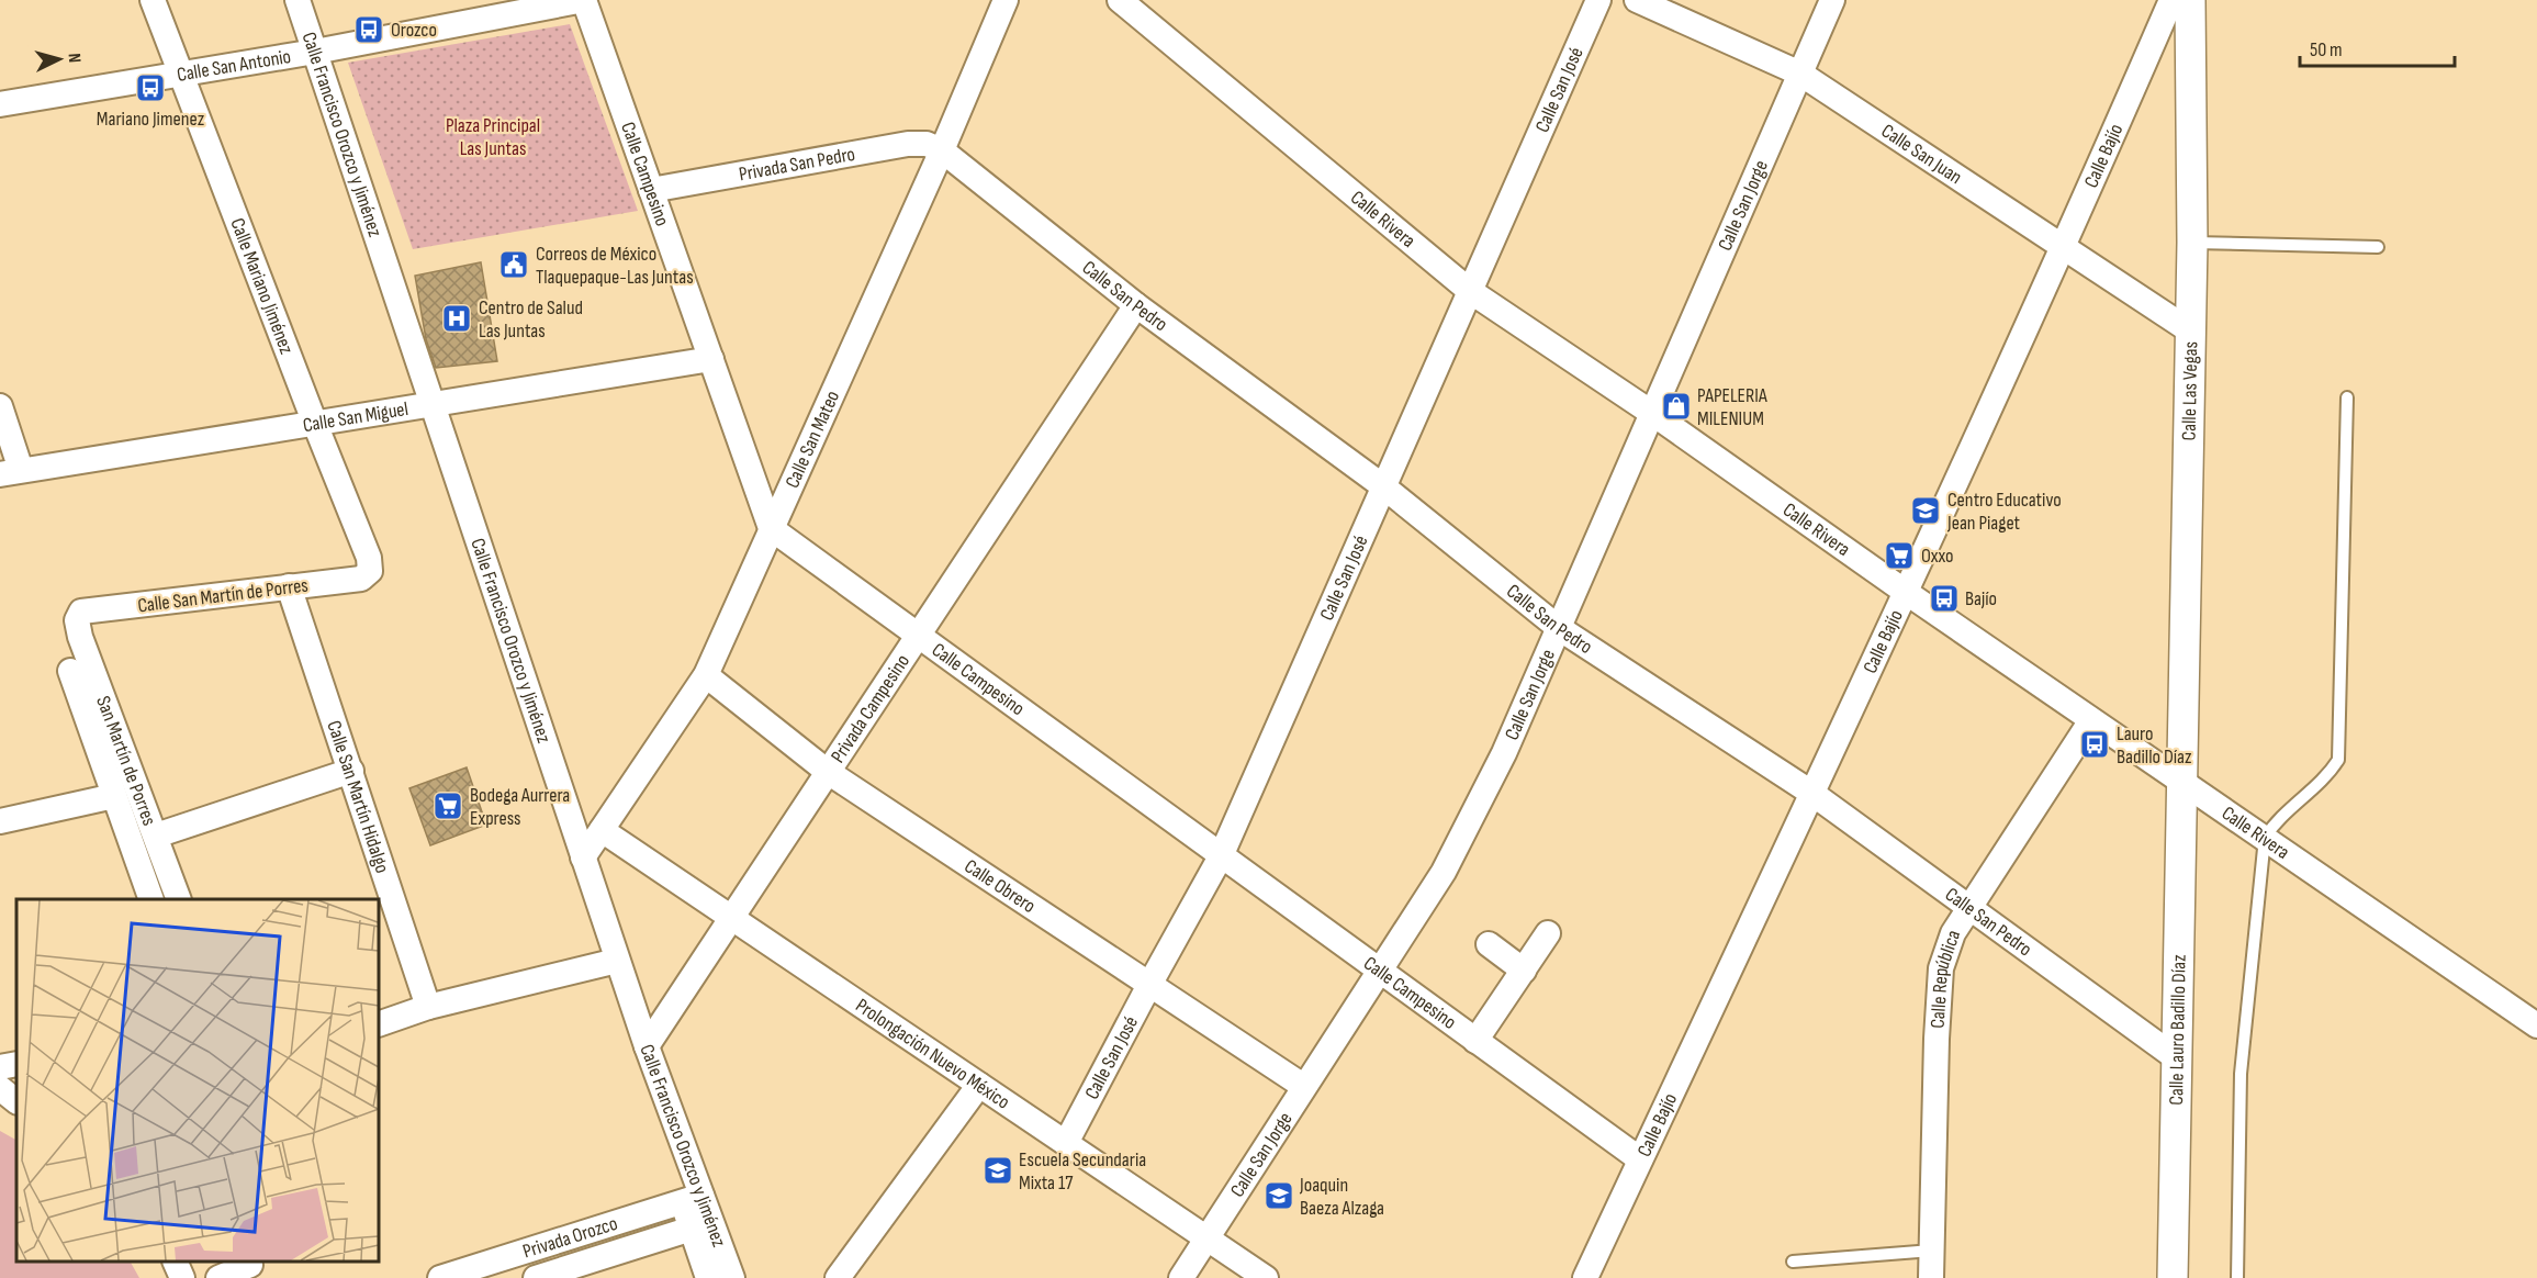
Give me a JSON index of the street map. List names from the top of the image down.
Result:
{
  "streets": {
    "street": [
      "Calle San Antonio",
      "Calle San José",
      "Calle Francisco Orozco y Jiménez",
      "Calle San Juan",
      "Calle Bajío",
      "Privada San Pedro",
      "Calle Campesino",
      "Calle San Jorge",
      "Calle Rivera",
      "Calle Mariano Jiménez",
      "Calle San Pedro",
      "Calle Las Vegas",
      "Calle San Miguel",
      "Calle San Mateo",
      "Calle San Martín de Porres",
      "Privada Campesino",
      "San Martín de Porres",
      "Calle San Martín Hidalgo",
      "Calle Obrero",
      "Calle República",
      "Calle Lauro Badillo Díaz",
      "Prolongación Nuevo México",
      "Privada Orozco"
    ]
  },
  "crossings": [
    ["Calle San Antonio", "Calle Francisco Orozco y Jiménez"],
    ["Calle San Antonio", "Calle Campesino"],
    ["Calle San Antonio", "Calle Mariano Jiménez"],
    ["Calle San José", "Calle Campesino"],
    ["Calle San José", "Calle Rivera"],
    ["Calle San José", "Calle San Pedro"],
    ["Calle San José", "Calle Obrero"],
    ["Calle San José", "Prolongación Nuevo México"],
    ["Calle Francisco Orozco y Jiménez", "Calle San Miguel"],
    ["Calle Francisco Orozco y Jiménez", "Calle San Mateo"],
    ["Calle Francisco Orozco y Jiménez", "Privada Campesino"],
    ["Calle Francisco Orozco y Jiménez", "Privada Orozco"],
    ["Calle San Juan", "Calle Bajío"],
    ["Calle San Juan", "Calle San Jorge"],
    ["Calle San Juan", "Calle Las Vegas"],
    ["Calle Bajío", "Calle Campesino"],
    ["Calle Bajío", "Calle Rivera"],
    ["Calle Bajío", "Calle San Pedro"],
    ["Privada San Pedro", "Calle Campesino"],
    ["Privada San Pedro", "Calle San Pedro"],
    ["Privada San Pedro", "Calle San Mateo"],
    ["Calle Campesino", "Calle San Jorge"],
    ["Calle Campesino", "Calle San Miguel"],
    ["Calle Campesino", "Calle San Mateo"],
    ["Calle Campesino", "Privada Campesino"],
    ["Calle San Jorge", "Calle Rivera"],
    ["Calle San Jorge", "Calle San Pedro"],
    ["Calle San Jorge", "Calle Obrero"],
    ["Calle San Jorge", "Prolongación Nuevo México"],
    ["Calle Rivera", "Calle Las Vegas"],
    ["Calle Rivera", "Calle República"],
    ["Calle Rivera", "Calle Lauro Badillo Díaz"],
    ["Calle Mariano Jiménez", "Calle San Miguel"],
    ["Calle Mariano Jiménez", "Calle San Martín de Porres"],
    ["Calle San Pedro", "Calle San Mateo"],
    ["Calle San Pedro", "Privada Campesino"],
    ["Calle San Pedro", "Calle República"],
    ["Calle San Pedro", "Calle Lauro Badillo Díaz"],
    ["Calle Las Vegas", "Calle Lauro Badillo Díaz"],
    ["Calle San Mateo", "Calle Obrero"],
    ["Calle San Mateo", "Prolongación Nuevo México"],
    ["Calle San Martín de Porres", "San Martín de Porres"],
    ["Calle San Martín de Porres", "Calle San Martín Hidalgo"],
    ["Privada Campesino", "Calle Obrero"],
    ["Privada Campesino", "Prolongación Nuevo México"]
  ],
  "parks": ["Plaza Principal Las Juntas"],
  "places": {
    "bus stop": [
      "Orozco",
      "Mariano Jimenez",
      "Bajío",
      "Lauro Badillo Díaz"
    ],
    "public building": ["Correos de México Tlaquepaque-Las Juntas"],
    "hospital": ["Centro de Salud Las Juntas"],
    "shop": ["PAPELERIA MILENIUM"],
    "school or university": ["Centro Educativo Jean Piaget", "Escuela Secundaria Mixta 17", "Joaquin Baeza Alzaga"],
    "supermarket": ["Oxxo", "Bodega Aurrera Express"]
  },
  "scale_bar": "50 m",
  "north": "right"
}
